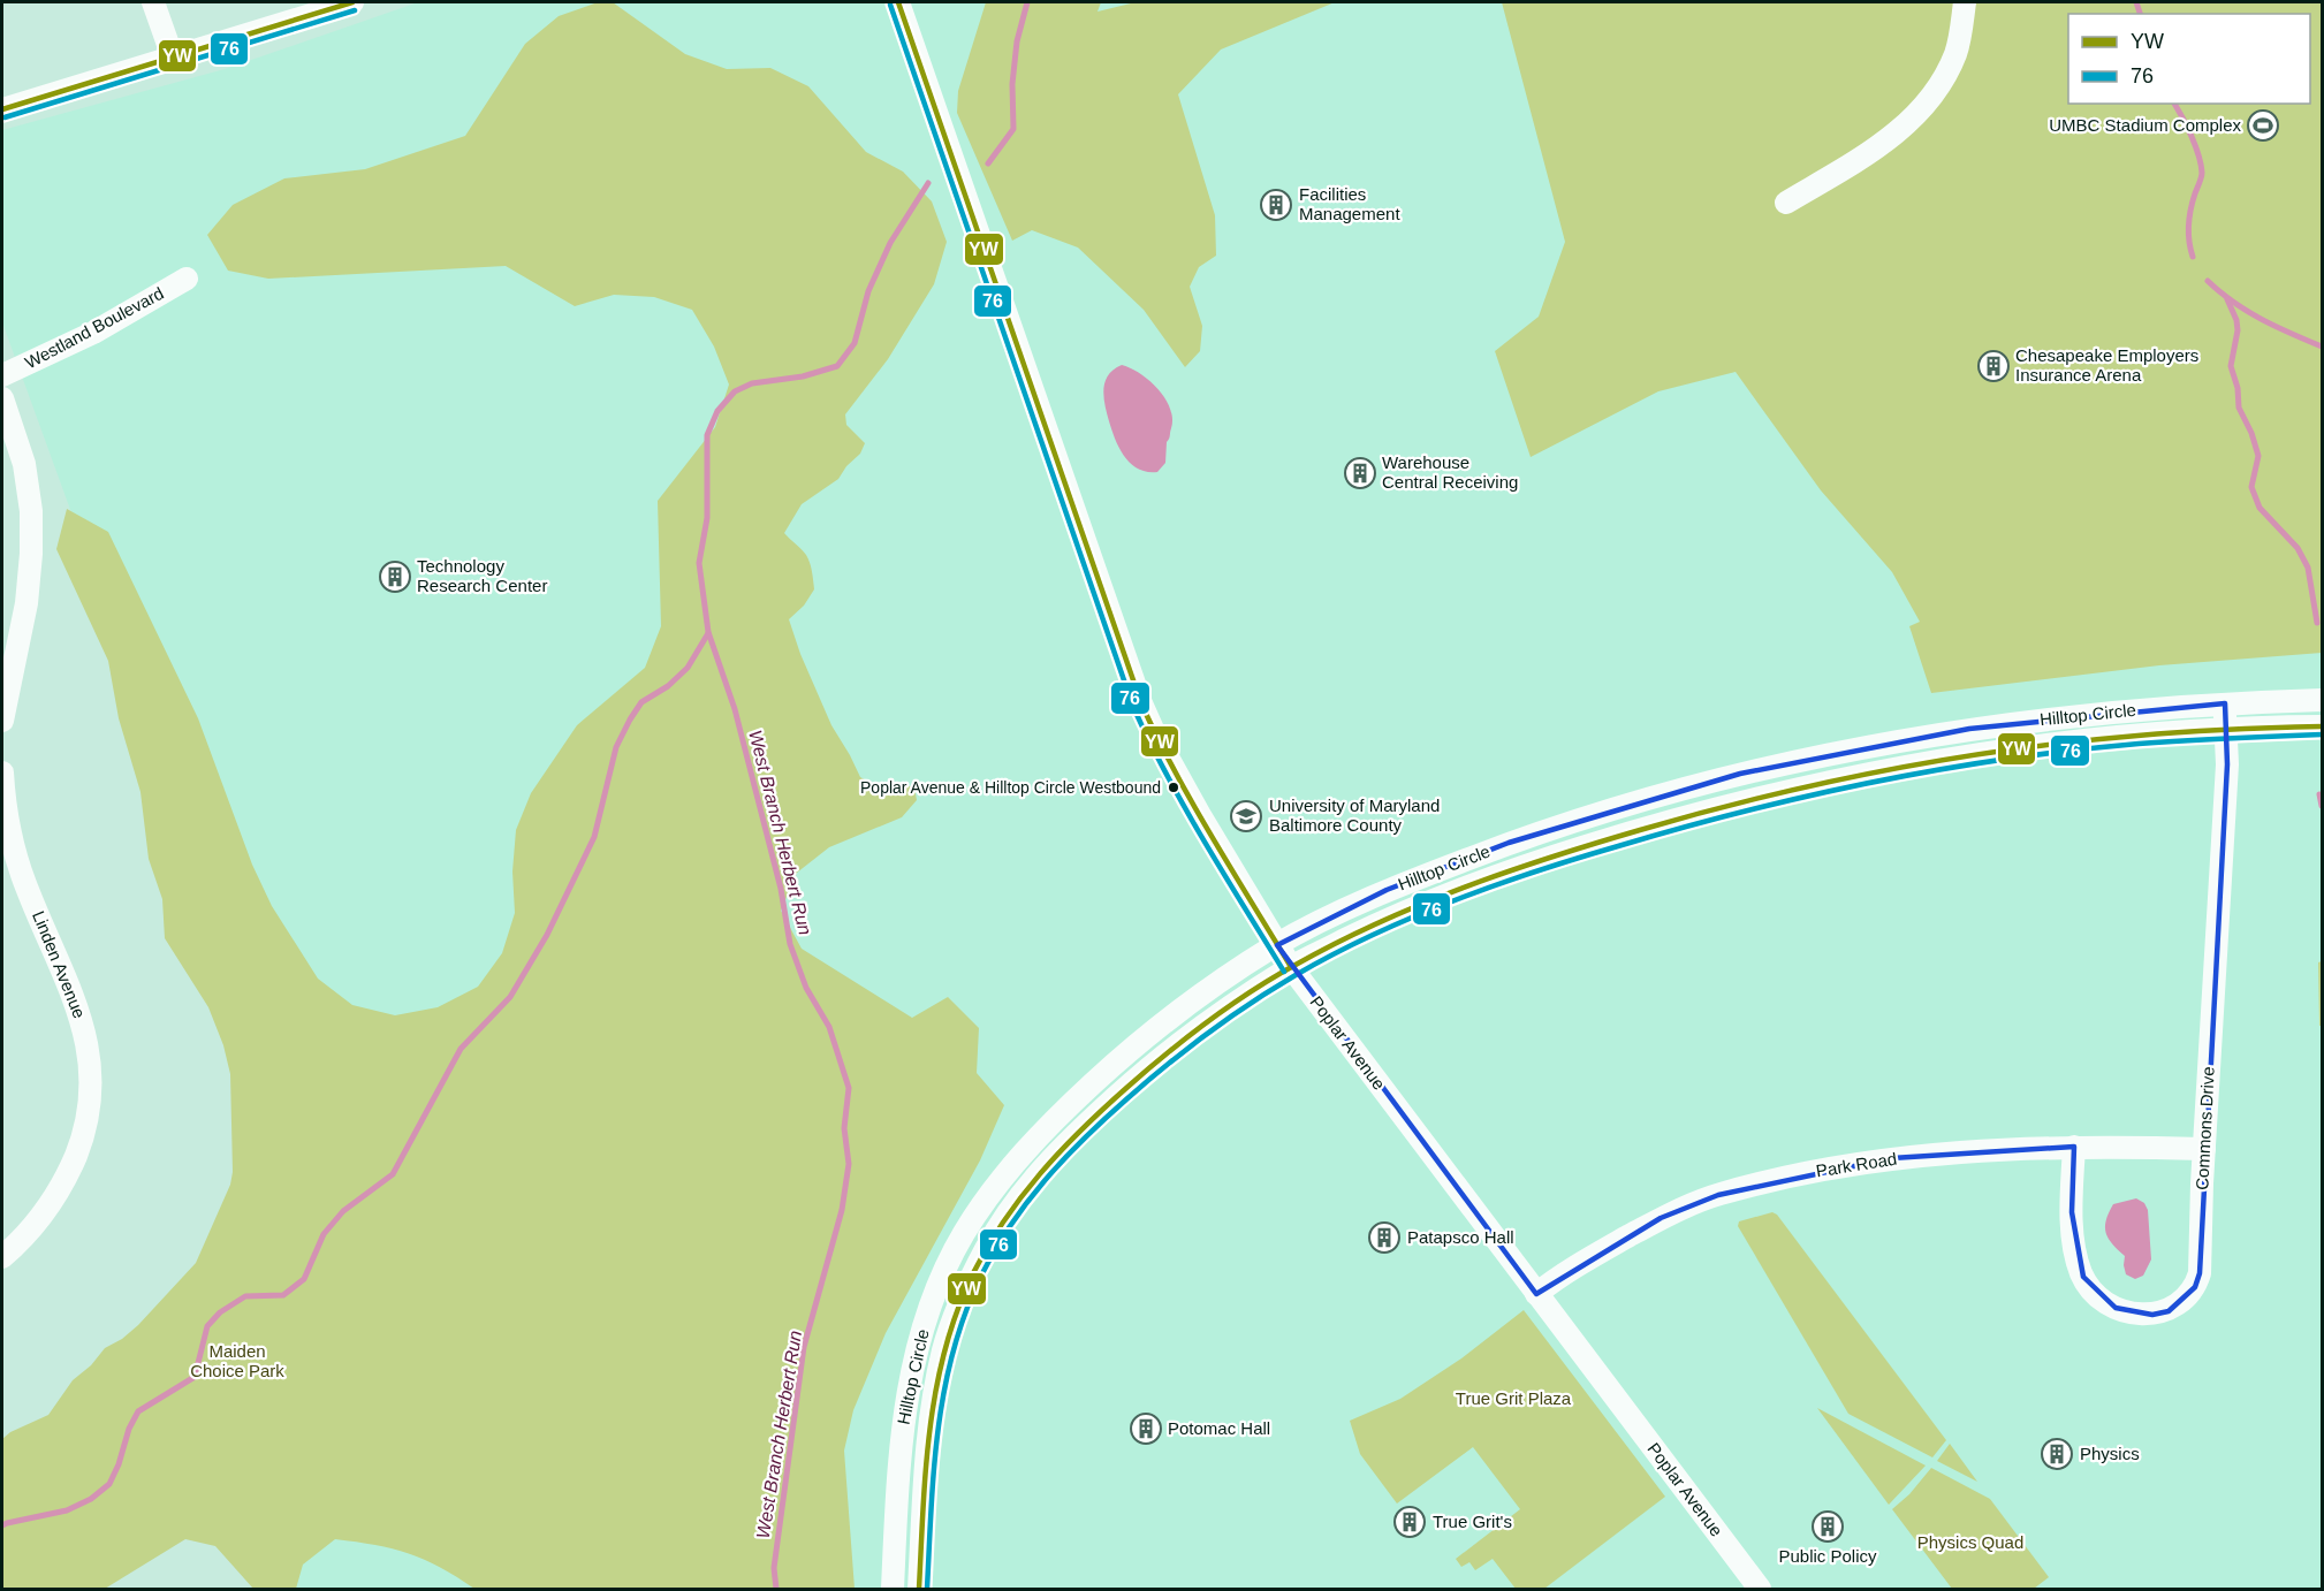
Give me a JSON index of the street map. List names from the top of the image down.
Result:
{
  "streets": {
    "street": [
      "Westland Boulevard",
      "Hilltop Circle",
      "Linden Avenue",
      "Poplar Avenue",
      "Commons Drive",
      "Park Road"
    ]
  },
  "crossings": [
    ["Hilltop Circle", "Poplar Avenue"],
    ["Hilltop Circle", "Commons Drive"],
    ["Poplar Avenue", "Park Road"],
    ["Commons Drive", "Park Road"]
  ],
  "water": ["West Branch Herbert Run"],
  "parks": ["Maiden Choice Park", "True Grit Plaza", "Physics Quad"],
  "places": {
    "sports": ["UMBC Stadium Complex"],
    "building": [
      "Facilities Management",
      "Chesapeake Employers Insurance Arena",
      "Warehouse Central Receiving",
      "Technology Research Center",
      "Patapsco Hall",
      "Potomac Hall",
      "Physics",
      "True Grit's",
      "Public Policy"
    ],
    "other": ["Poplar Avenue & Hilltop Circle Westbound"],
    "school or university": ["University of Maryland Baltimore County"]
  },
  "lines": ["transit line YW", "transit line 76"],
  "legend": ["YW", "76"]
}
